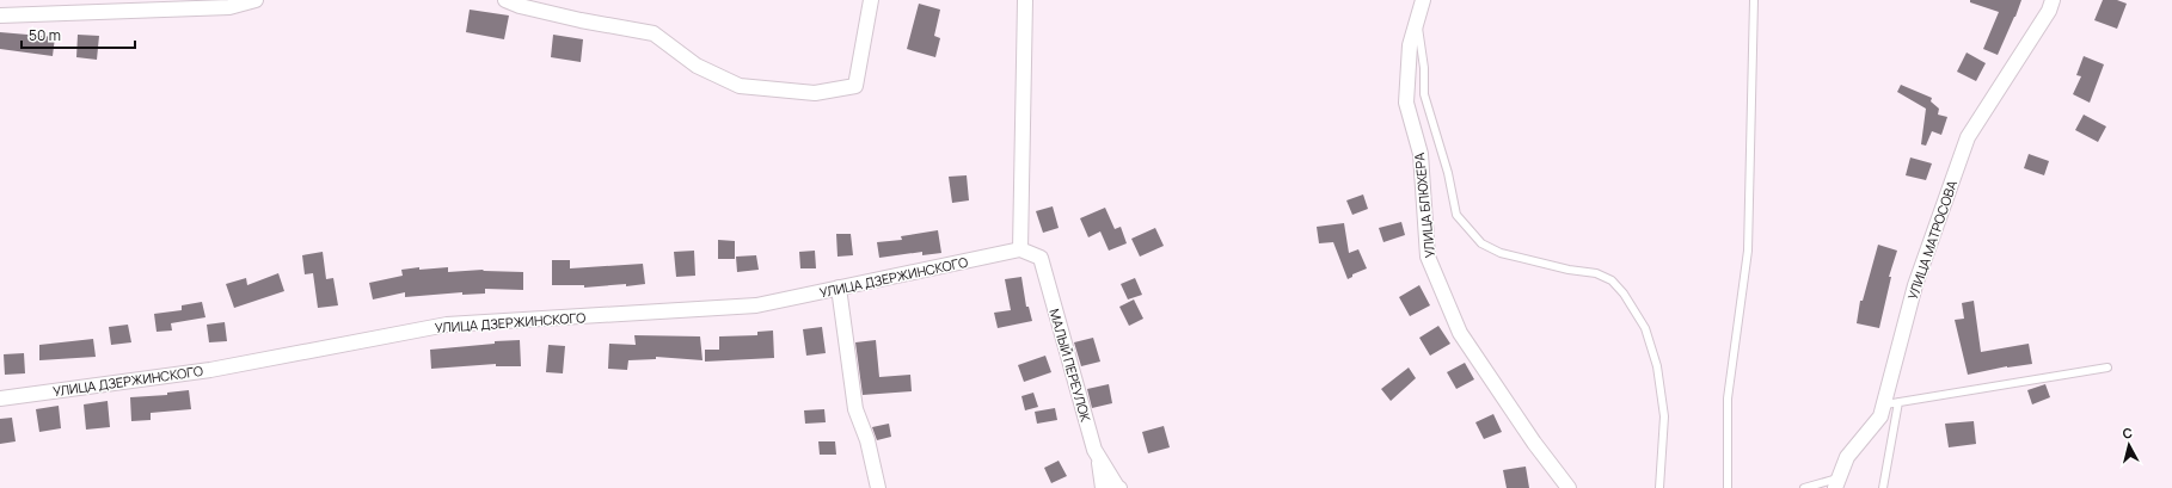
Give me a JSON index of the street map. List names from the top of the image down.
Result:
{
  "streets": {
    "street": [
      "УЛИЦА БЛЮХЕРА",
      "УЛИЦА МАТРОСОВА",
      "УЛИЦА ДЗЕРЖИНСКОГО",
      "МАЛЫЙ ПЕРЕУЛОК"
    ]
  },
  "crossings": [
    ["УЛИЦА ДЗЕРЖИНСКОГО", "МАЛЫЙ ПЕРЕУЛОК"]
  ],
  "scale_bar": "50 m",
  "north": "top"
}
